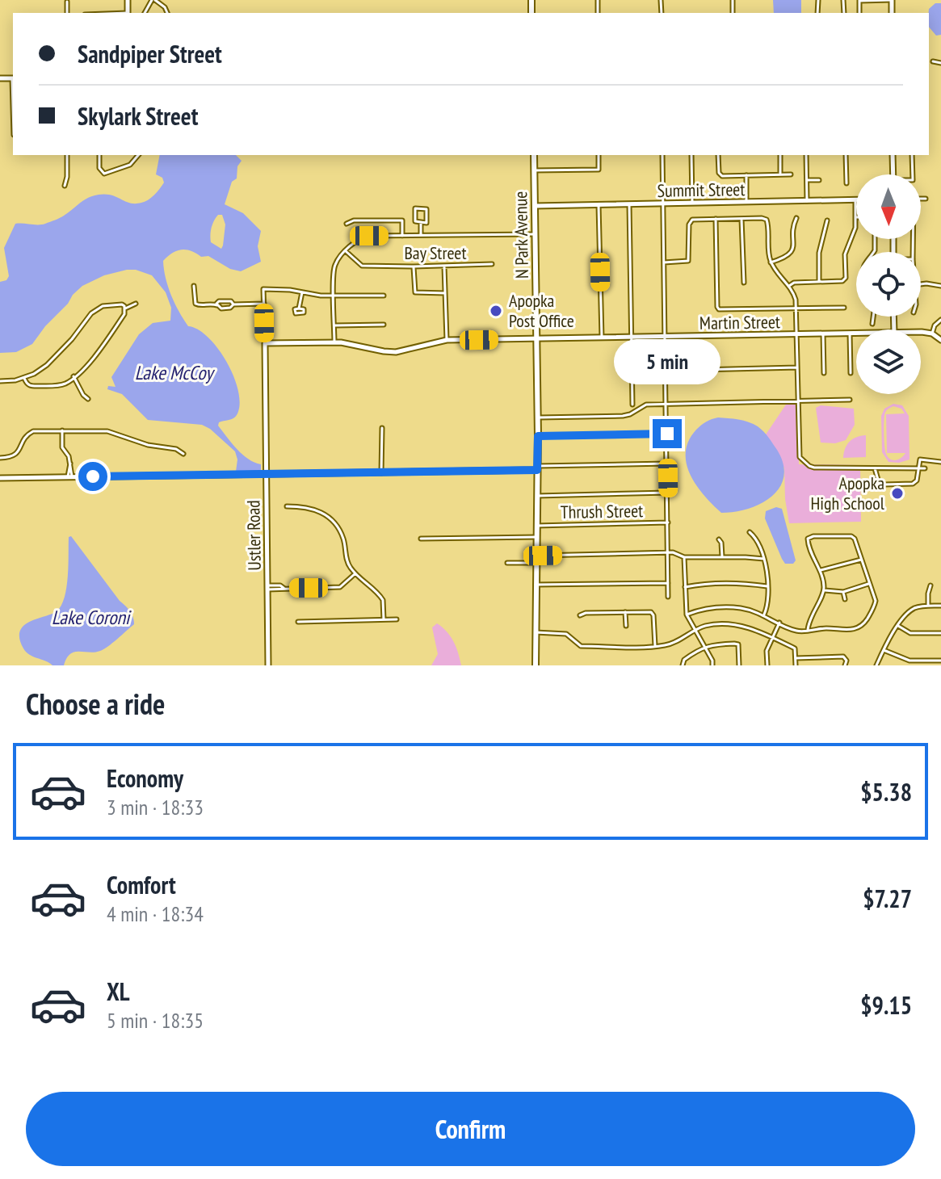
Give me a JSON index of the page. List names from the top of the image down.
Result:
{
  "streets": {
    "main road": ["N Park Avenue"],
    "street": [
      "Summit Street",
      "Bay Street",
      "Martin Street",
      "Thrush Street",
      "Ustler Road"
    ]
  },
  "crossings": [
    ["Summit Street", "N Park Avenue"],
    ["N Park Avenue", "Martin Street"],
    ["N Park Avenue", "Thrush Street"],
    ["Martin Street", "Ustler Road"]
  ],
  "water": ["Lake McCoy", "Lake Coroni"],
  "places": ["Apopka Post Office", "Apopka High School"],
  "north": "bottom",
  "page": {
    "banner": ["Sandpiper Street", "Skylark Street"],
    "bubble": "5 min",
    "heading": "Choose a ride",
    "list": [
      {
        "name": "Economy",
        "note": "3 min · 18:33",
        "value": "$5.38"
      },
      {
        "name": "Comfort",
        "note": "4 min · 18:34",
        "value": "$7.27"
      },
      {
        "name": "XL",
        "note": "5 min · 18:35",
        "value": "$9.15"
      }
    ],
    "buttons": "Confirm"
  }
}
